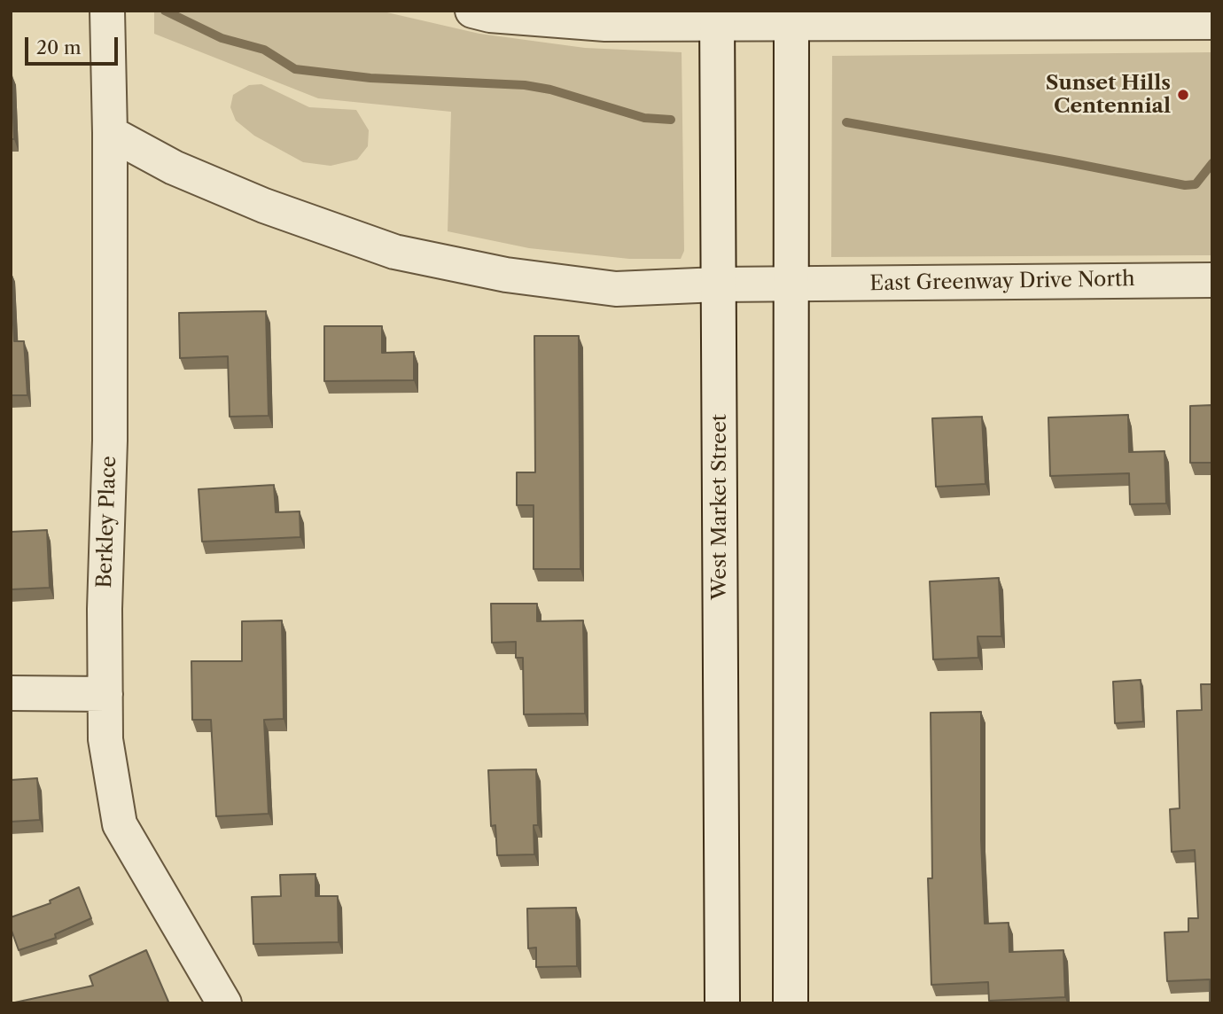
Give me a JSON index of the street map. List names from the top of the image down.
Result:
{
  "streets": {
    "street": ["East Greenway Drive North", "West Market Street", "Berkley Place"]
  },
  "crossings": [
    ["East Greenway Drive North", "West Market Street"],
    ["East Greenway Drive North", "Berkley Place"]
  ],
  "places": ["Sunset Hills Centennial"],
  "scale_bar": "20 m"
}
